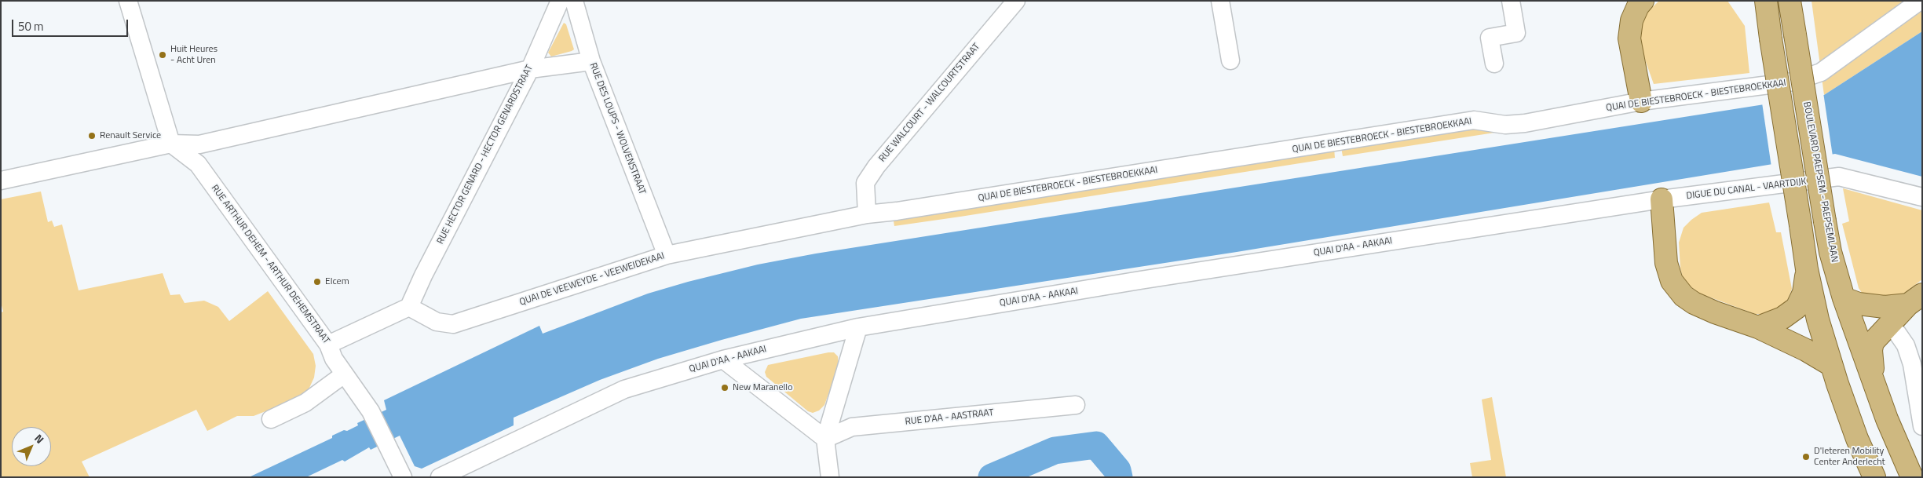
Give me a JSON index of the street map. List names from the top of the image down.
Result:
{
  "streets": {
    "main road": ["BOULEVARD PAEPSEM - PAEPSEMLAAN"],
    "street": [
      "QUAI DE BIESTEBROECK - BIESTEBROEKKAAI",
      "RUE WALCOURT - WALCOURTSTRAAT",
      "RUE DES LOUPS - WOLVENSTRAAT",
      "RUE HECTOR GENARD - HECTOR GENARDSTRAAT",
      "DIGUE DU CANAL - VAARTDIJK",
      "QUAI D'AA - AAKAAI",
      "RUE ARTHUR DEHEM - ARTHUR DEHEMSTRAAT",
      "QUAI DE VEEWEYDE - VEEWEIDEKAAI",
      "RUE D'AA - AASTRAAT"
    ]
  },
  "crossings": [
    ["QUAI DE BIESTEBROECK - BIESTEBROEKKAAI", "RUE WALCOURT - WALCOURTSTRAAT"],
    ["QUAI DE BIESTEBROECK - BIESTEBROEKKAAI", "QUAI DE VEEWEYDE - VEEWEIDEKAAI"],
    ["RUE WALCOURT - WALCOURTSTRAAT", "QUAI DE VEEWEYDE - VEEWEIDEKAAI"],
    ["RUE DES LOUPS - WOLVENSTRAAT", "QUAI DE VEEWEYDE - VEEWEIDEKAAI"],
    ["RUE HECTOR GENARD - HECTOR GENARDSTRAAT", "QUAI DE VEEWEYDE - VEEWEIDEKAAI"],
    ["DIGUE DU CANAL - VAARTDIJK", "QUAI D'AA - AAKAAI"]
  ],
  "places": [
    "Huit Heures - Acht Uren",
    "Renault Service",
    "Elcem",
    "New Maranello",
    "D'Ieteren Mobility Center Anderlecht"
  ],
  "scale_bar": "50 m",
  "north": "top right"
}
